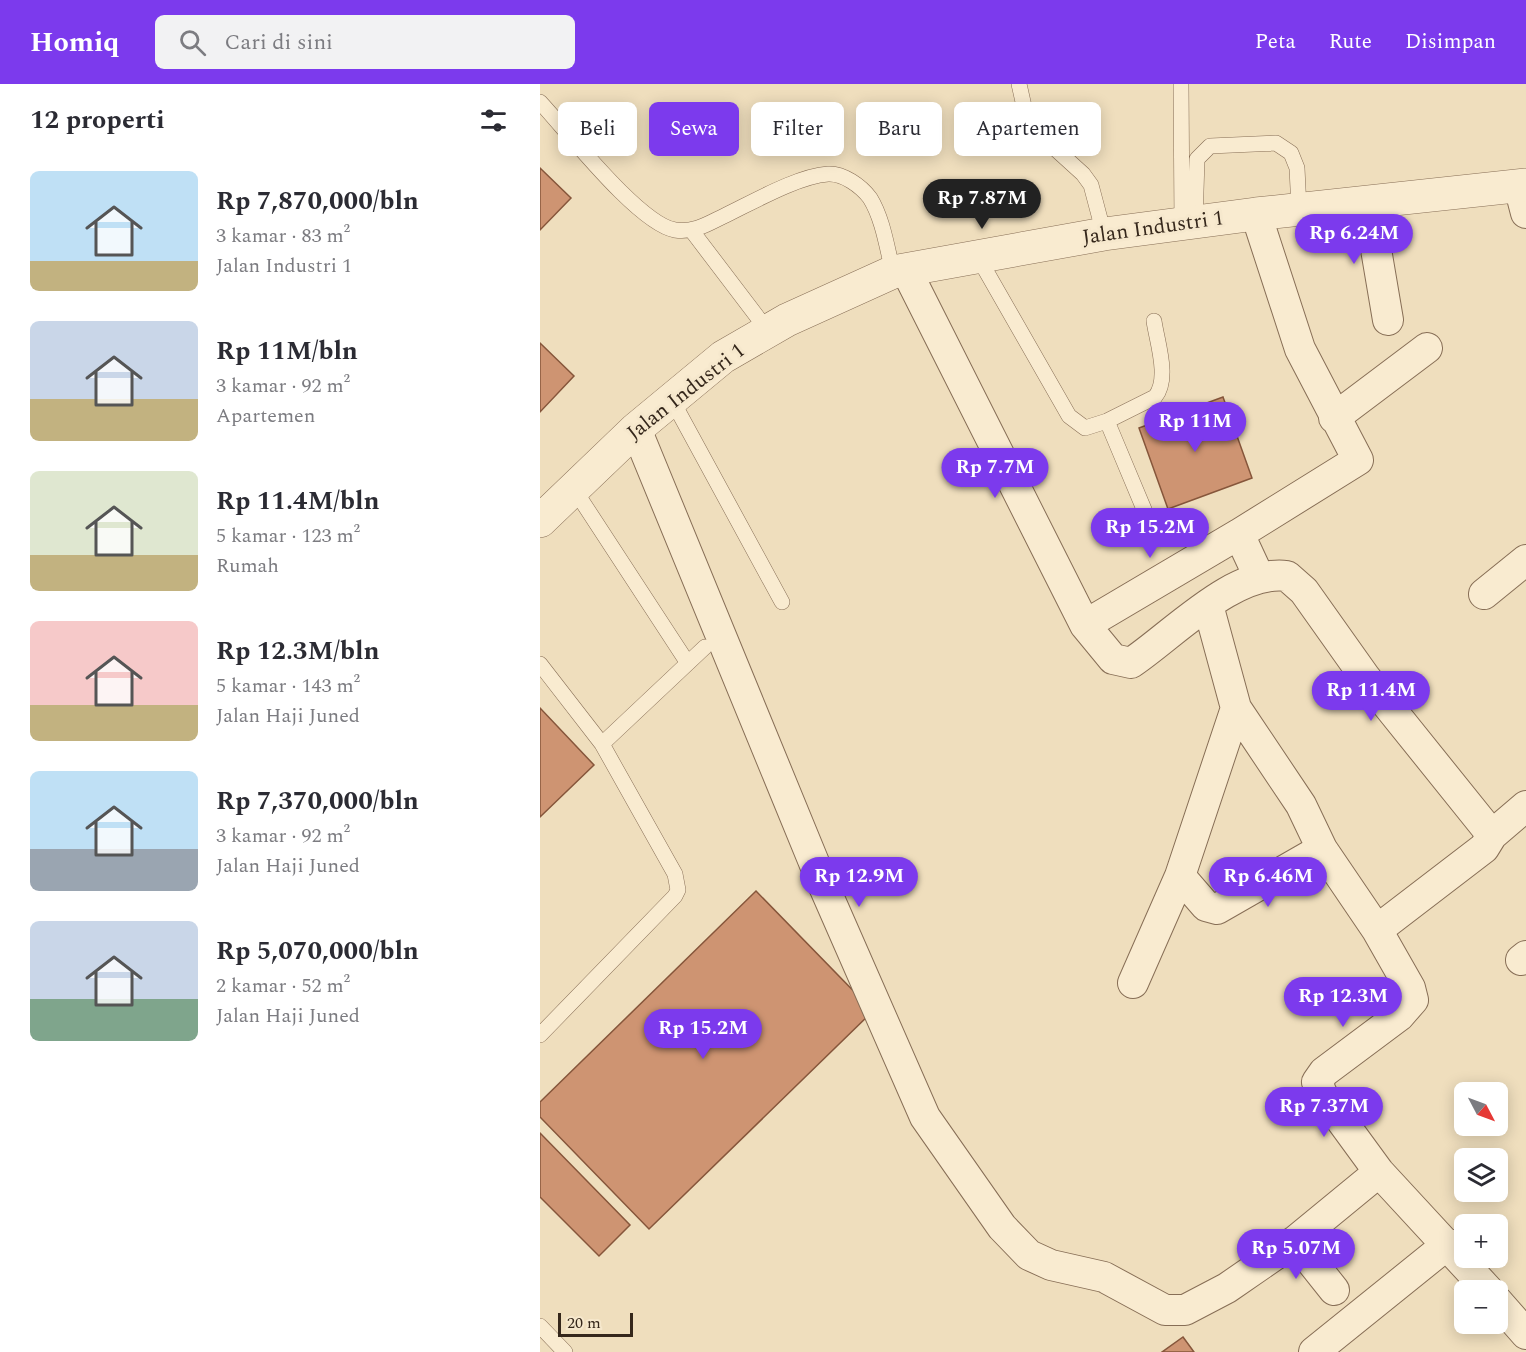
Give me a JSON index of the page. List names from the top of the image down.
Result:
{
  "streets": {
    "street": ["Jalan Industri 1"]
  },
  "scale_bar": "20 m",
  "north": "bottom right",
  "page": {
    "header": "Homiq",
    "search": "Cari di sini",
    "nav": ["Peta", "Rute", "Disimpan"],
    "heading": "12 properti",
    "chip": [
      "Beli",
      "Sewa",
      "Filter",
      "Baru",
      "Apartemen"
    ],
    "list": [
      {
        "name": "Rp 7,870,000/bln",
        "note": "3 kamar · 83 m² · Jalan Industri 1"
      },
      {
        "name": "Rp 11M/bln",
        "note": "3 kamar · 92 m² · Apartemen"
      },
      {
        "name": "Rp 11.4M/bln",
        "note": "5 kamar · 123 m² · Rumah"
      },
      {
        "name": "Rp 12.3M/bln",
        "note": "5 kamar · 143 m² · Jalan Haji Juned"
      },
      {
        "name": "Rp 7,370,000/bln",
        "note": "3 kamar · 92 m² · Jalan Haji Juned"
      },
      {
        "name": "Rp 5,070,000/bln",
        "note": "2 kamar · 52 m² · Jalan Haji Juned"
      }
    ],
    "price": [
      "Rp 7.87M",
      "Rp 6.24M",
      "Rp 11M",
      "Rp 7.7M",
      "Rp 15.2M",
      "Rp 11.4M",
      "Rp 12.9M",
      "Rp 6.46M",
      "Rp 12.3M",
      "Rp 15.2M",
      "Rp 7.37M",
      "Rp 5.07M"
    ],
    "map_buttons": ["+", "−"],
    "scale": "20 m"
  }
}
